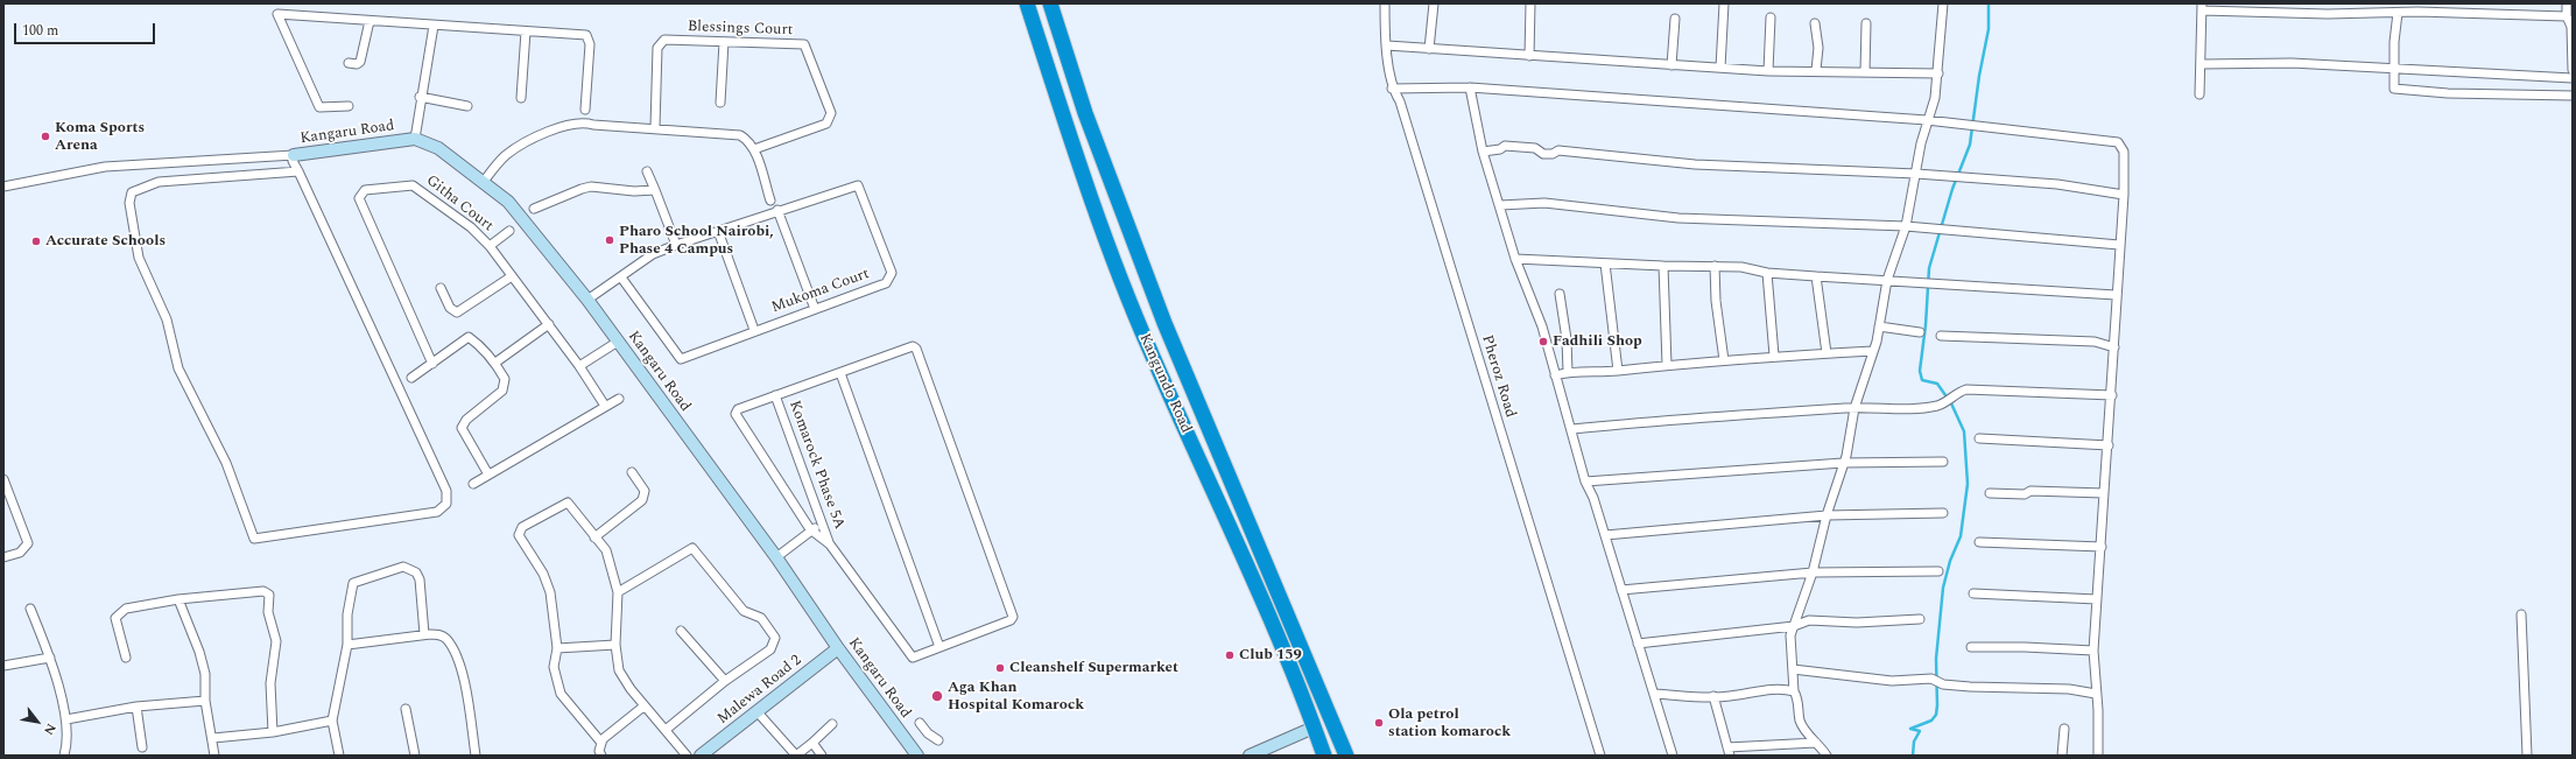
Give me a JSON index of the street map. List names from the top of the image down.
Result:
{
  "streets": {
    "highway": ["Kangundo Road"],
    "street": [
      "Blessings Court",
      "Kangaru Road",
      "Githa Court",
      "Mukoma Court",
      "Pheroz Road",
      "Komarock Phase 5A",
      "Malewa Road 2"
    ]
  },
  "crossings": [
    ["Kangaru Road", "Malewa Road 2"]
  ],
  "places": [
    "Koma Sports Arena",
    "Pharo School Nairobi, Phase 4 Campus",
    "Accurate Schools",
    "Fadhili Shop",
    "Club 159",
    "Cleanshelf Supermarket",
    "Aga Khan Hospital Komarock",
    "Ola petrol station komarock"
  ],
  "scale_bar": "100 m",
  "north": "bottom right"
}
